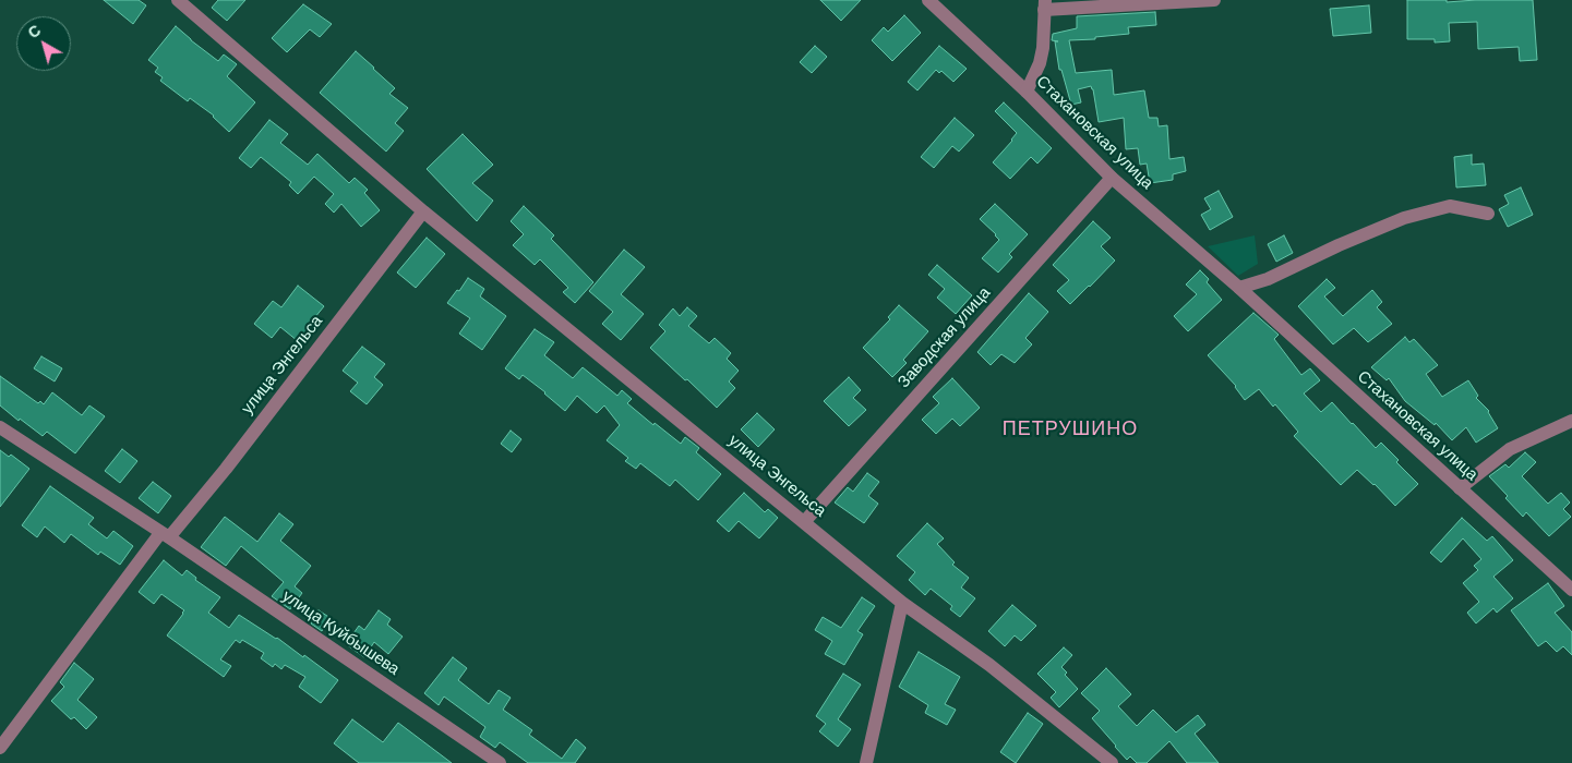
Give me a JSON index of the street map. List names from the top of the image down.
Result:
{
  "streets": {
    "street": [
      "Стахановская улица",
      "Заводская улица",
      "улица Энгельса",
      "улица Куйбышева"
    ]
  },
  "crossings": [
    ["Стахановская улица", "Заводская улица"],
    ["Заводская улица", "улица Энгельса"],
    ["улица Энгельса", "улица Куйбышева"]
  ],
  "districts": ["ПЕТРУШИНО"],
  "north": "top left"
}
